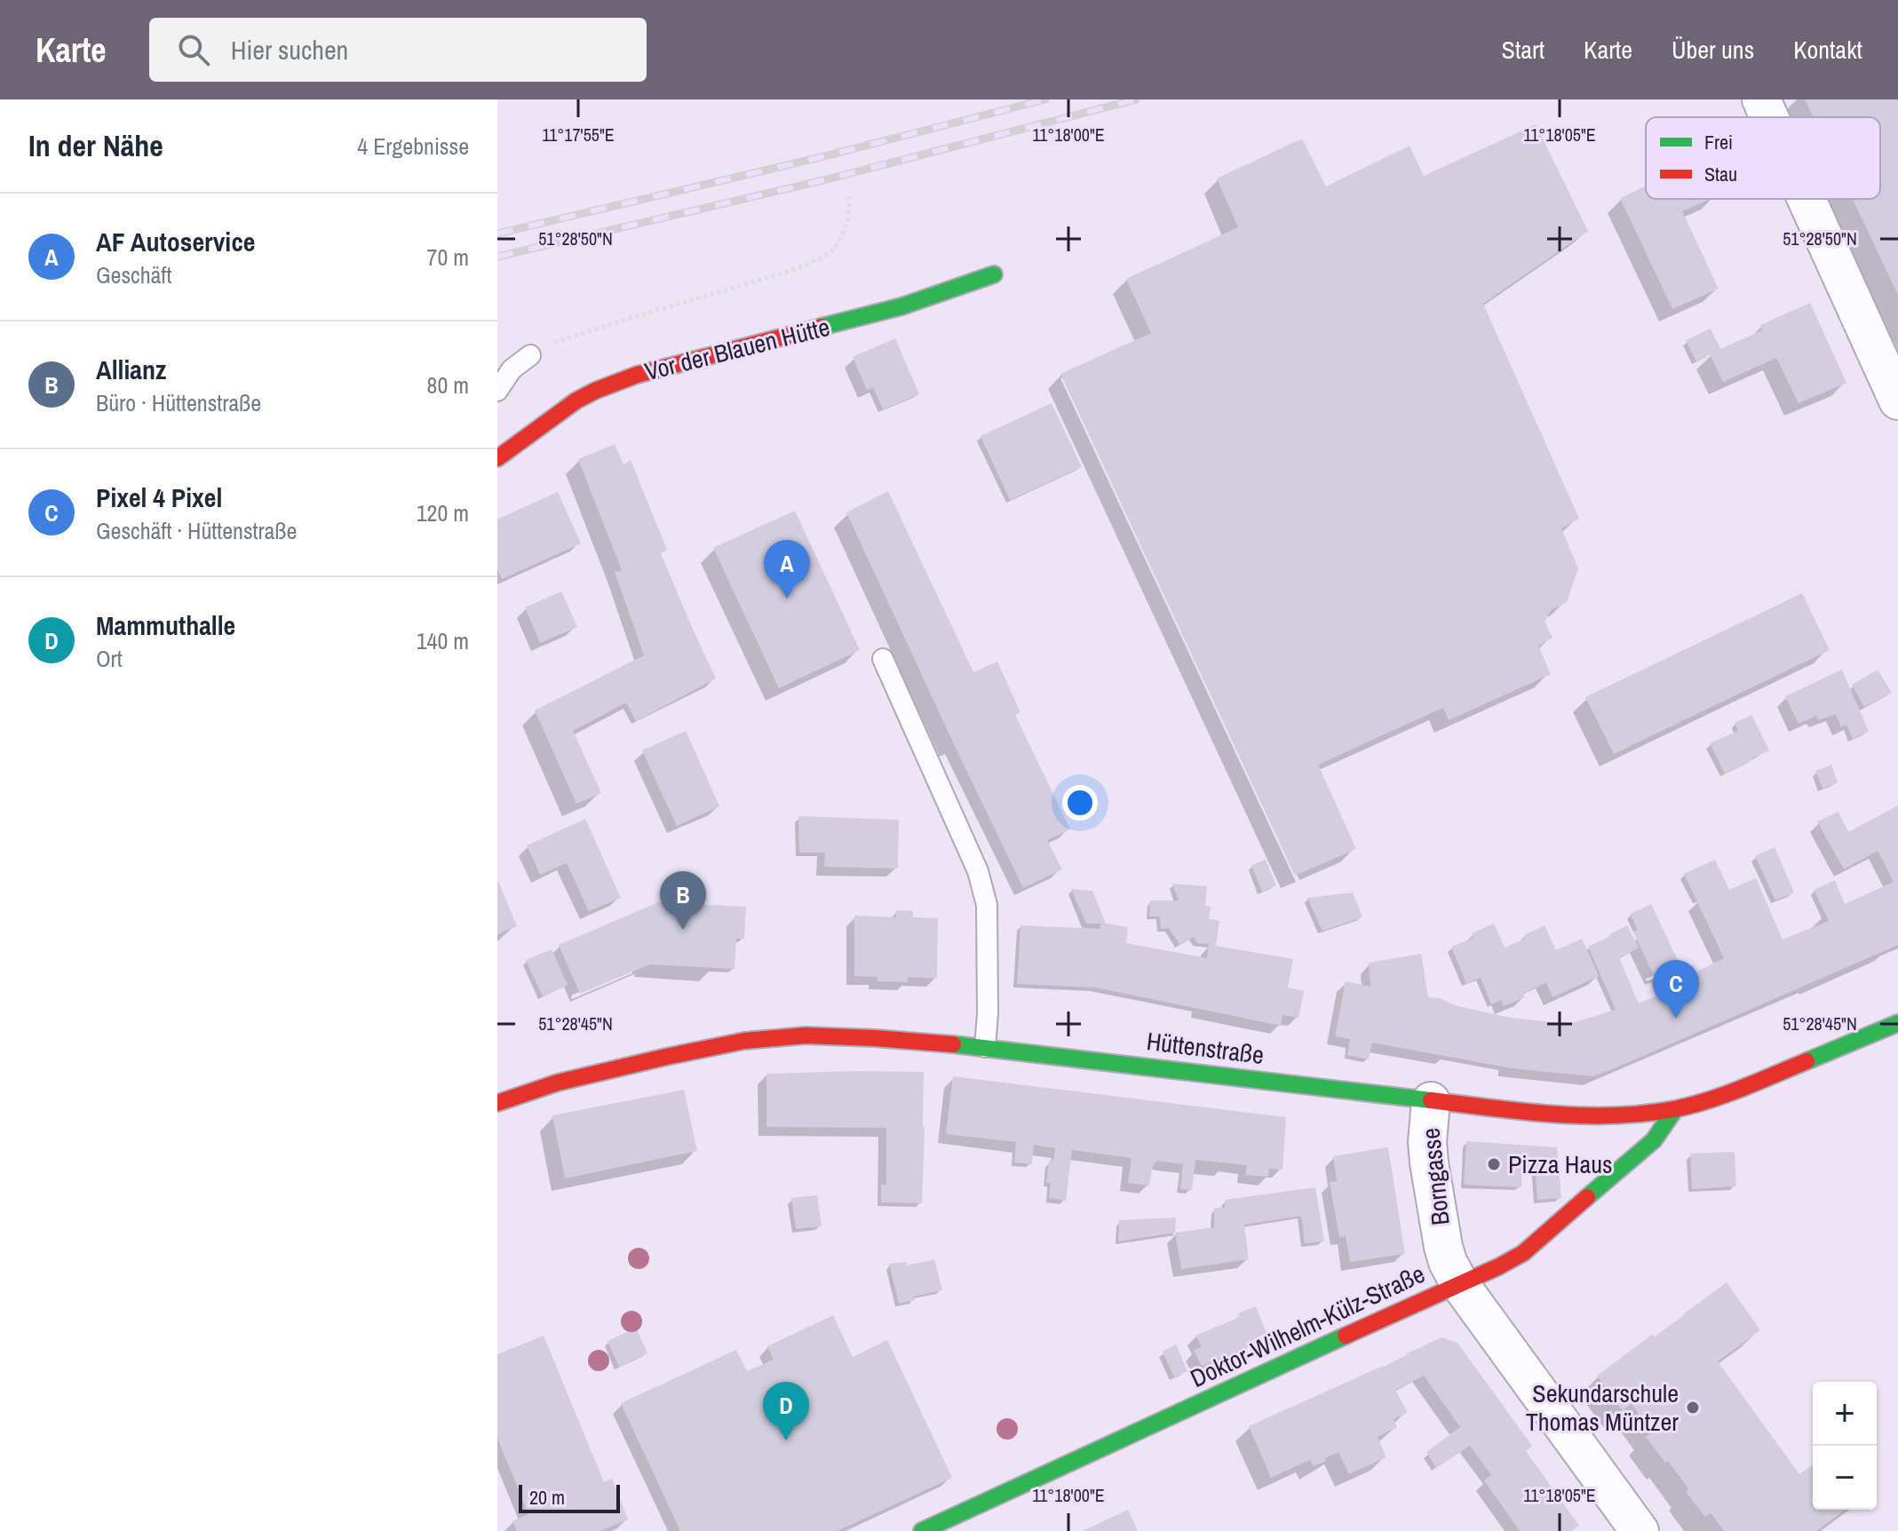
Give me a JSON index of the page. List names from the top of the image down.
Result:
{
  "streets": {
    "street": [
      "Vor der Blauen Hütte",
      "Hüttenstraße",
      "Borngasse",
      "Doktor-Wilhelm-Külz-Straße"
    ]
  },
  "crossings": [
    ["Hüttenstraße", "Borngasse"],
    ["Hüttenstraße", "Doktor-Wilhelm-Külz-Straße"],
    ["Borngasse", "Doktor-Wilhelm-Külz-Straße"]
  ],
  "places": ["Pizza Haus", "Sekundarschule Thomas Müntzer"],
  "legend": ["Frei", "Stau"],
  "scale_bar": "20 m",
  "page": {
    "header": "Karte",
    "search": "Hier suchen",
    "nav": [
      "Start",
      "Karte",
      "Über uns",
      "Kontakt"
    ],
    "heading": ["In der Nähe", "4 Ergebnisse"],
    "list": [
      {
        "mark": "A",
        "name": "AF Autoservice",
        "note": "Geschäft",
        "value": "70 m"
      },
      {
        "mark": "B",
        "name": "Allianz",
        "note": "Büro · Hüttenstraße",
        "value": "80 m"
      },
      {
        "mark": "C",
        "name": "Pixel 4 Pixel",
        "note": "Geschäft · Hüttenstraße",
        "value": "120 m"
      },
      {
        "mark": "D",
        "name": "Mammuthalle",
        "note": "Ort",
        "value": "140 m"
      }
    ],
    "pins": [
      "A",
      "B",
      "C",
      "D"
    ],
    "map_buttons": ["+", "−"],
    "scale": "20 m"
  },
  "coordinates": [
    "11°17'55\"E",
    "11°18'00\"E",
    "11°18'05\"E",
    "51°28'50\"N",
    "51°28'45\"N"
  ]
}
